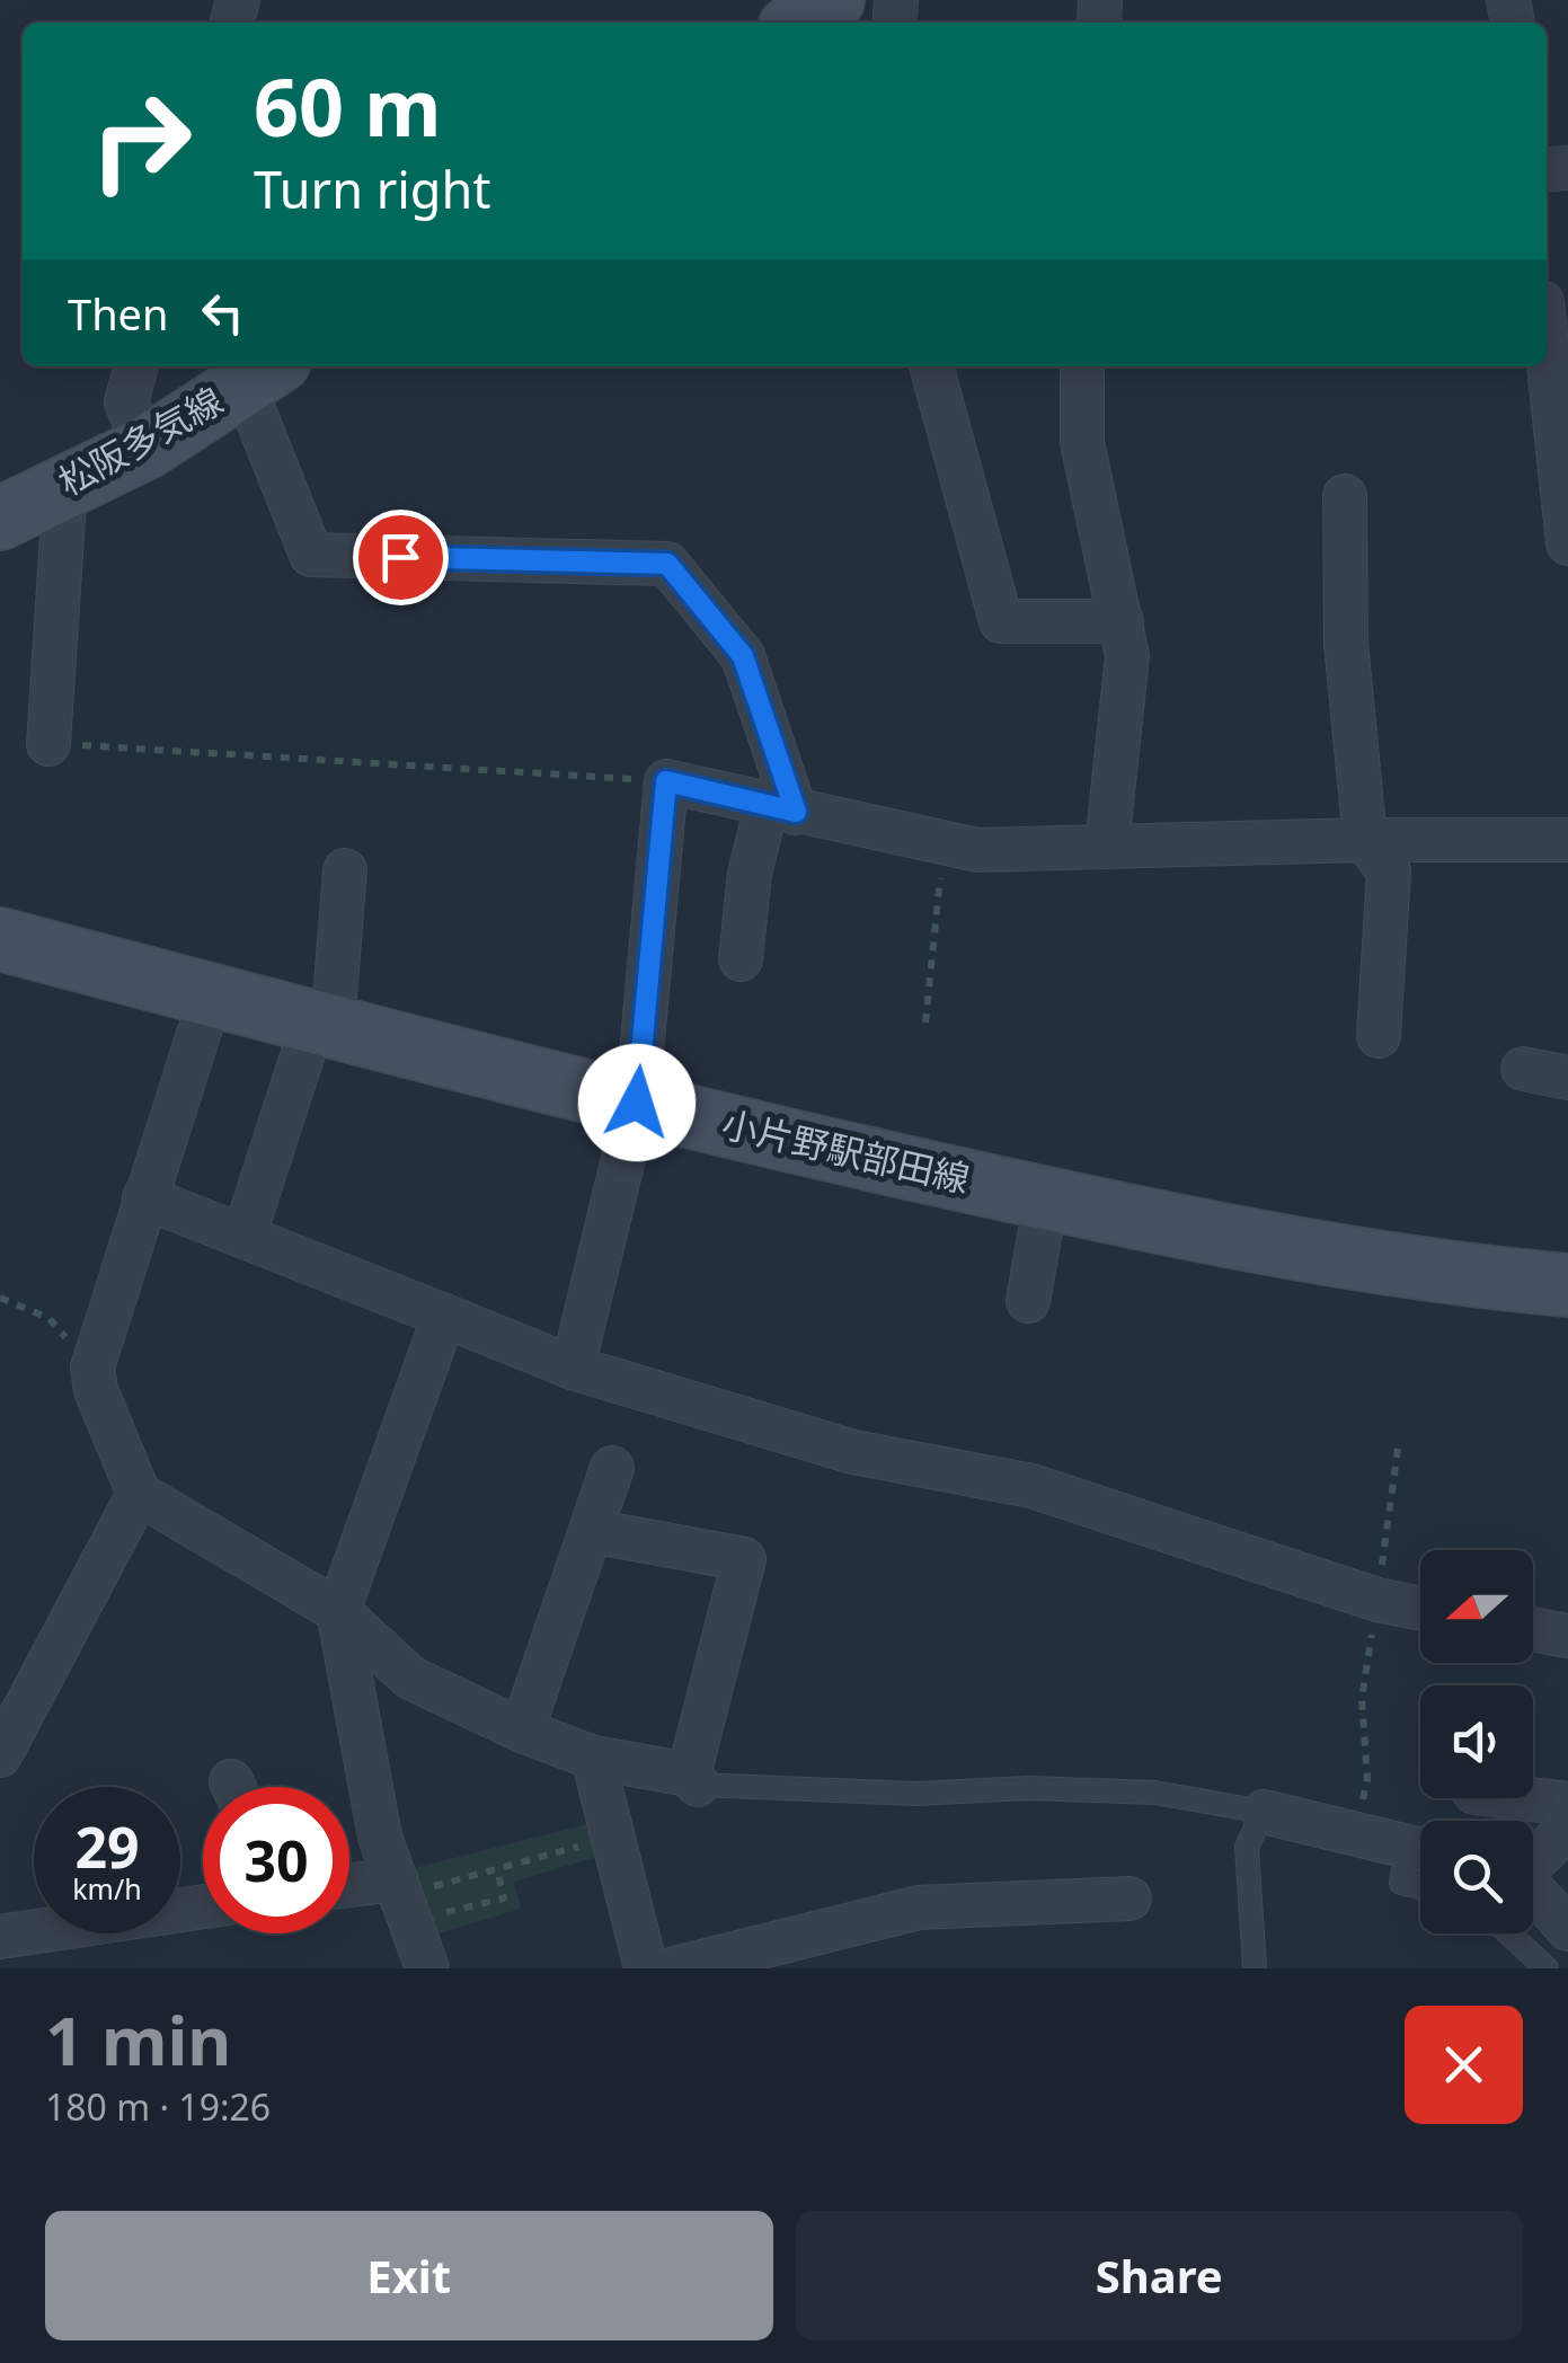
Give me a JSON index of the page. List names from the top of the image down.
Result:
{
  "streets": {
    "main road": ["松阪多気線", "小片野駅部田線"]
  },
  "north": "left",
  "page": {
    "turn": ["60 m", "Turn right"],
    "then": "Then",
    "speed": "29 km/h",
    "limit": "30",
    "heading": ["1 min", "180 m · 19:26"],
    "buttons": ["Exit", "Share"]
  }
}
